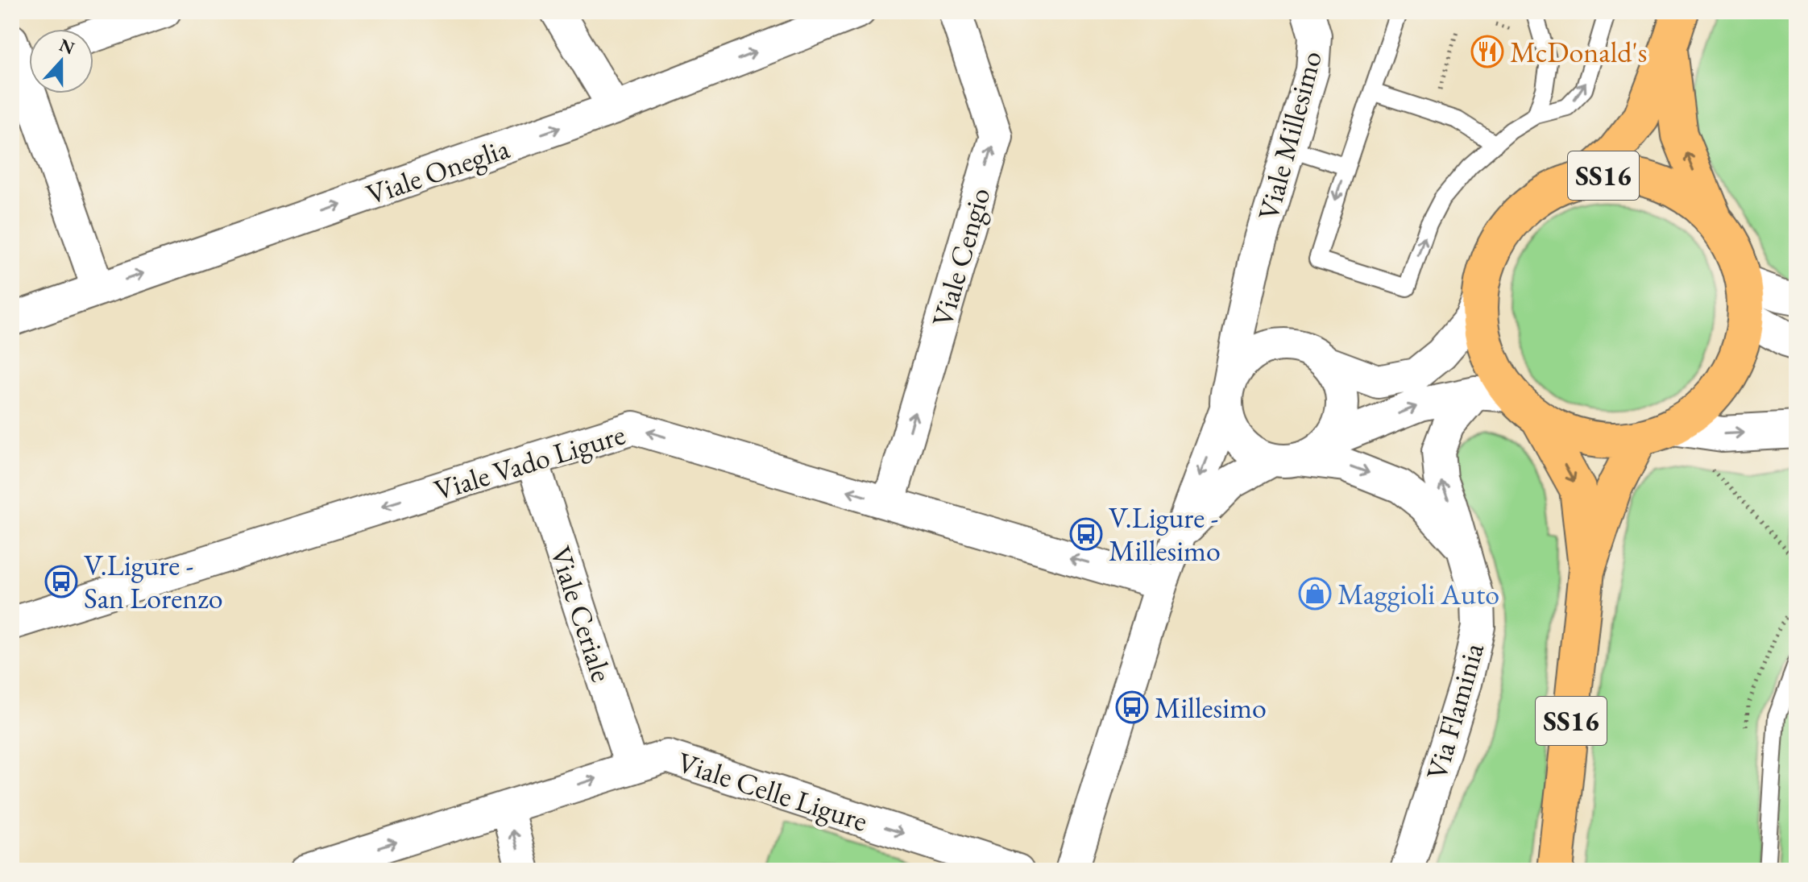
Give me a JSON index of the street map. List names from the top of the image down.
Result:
{
  "streets": {
    "main road": ["SS16"],
    "street": [
      "Viale Millesimo",
      "Viale Oneglia",
      "Viale Cengio",
      "Viale Vado Ligure",
      "Viale Ceriale",
      "Via Flaminia",
      "Viale Celle Ligure"
    ]
  },
  "crossings": [
    ["Viale Millesimo", "Viale Vado Ligure"],
    ["Viale Millesimo", "Via Flaminia"],
    ["Viale Cengio", "Viale Vado Ligure"],
    ["Viale Vado Ligure", "Viale Ceriale"],
    ["Viale Ceriale", "Viale Celle Ligure"]
  ],
  "one_way": [
    "Viale Oneglia",
    "Viale Cengio",
    "Viale Vado Ligure",
    "Viale Celle Ligure"
  ],
  "places": {
    "restaurant": ["McDonald's"],
    "bus stop": ["V.Ligure - Millesimo", "V.Ligure - San Lorenzo", "Millesimo"],
    "shop": ["Maggioli Auto"]
  },
  "north": "top"
}
